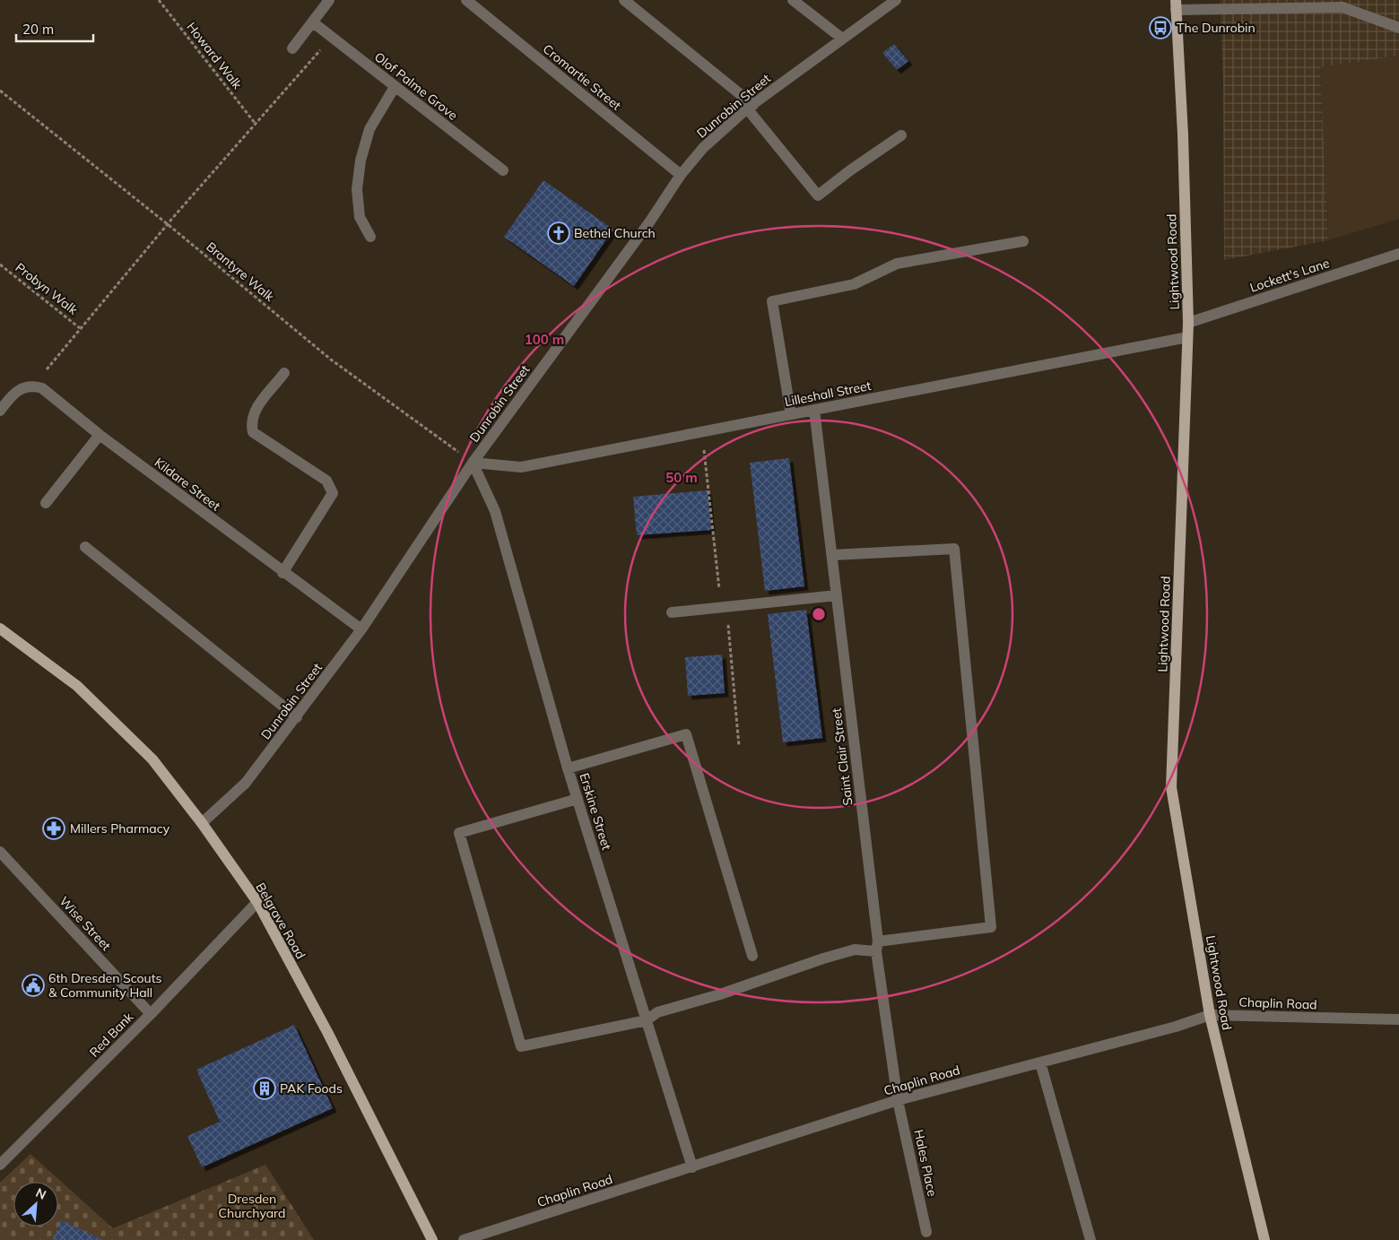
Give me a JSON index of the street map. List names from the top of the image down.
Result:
{
  "streets": {
    "main road": ["Lightwood Road", "Belgrave Road"],
    "street": [
      "Cromartie Street",
      "Olof Palme Grove",
      "Dunrobin Street",
      "Lockett's Lane",
      "Lilleshall Street",
      "Kildare Street",
      "Saint Clair Street",
      "Erskine Street",
      "Wise Street",
      "Chaplin Road",
      "Red Bank",
      "Hales Place"
    ],
    "path": ["Howard Walk", "Brantyre Walk", "Probyn Walk"]
  },
  "crossings": [
    ["Cromartie Street", "Dunrobin Street"],
    ["Dunrobin Street", "Brantyre Walk"],
    ["Dunrobin Street", "Lilleshall Street"],
    ["Dunrobin Street", "Kildare Street"],
    ["Dunrobin Street", "Erskine Street"],
    ["Dunrobin Street", "Belgrave Road"],
    ["Lightwood Road", "Lockett's Lane"],
    ["Lightwood Road", "Lilleshall Street"],
    ["Lightwood Road", "Chaplin Road"],
    ["Brantyre Walk", "Lilleshall Street"],
    ["Brantyre Walk", "Erskine Street"],
    ["Lilleshall Street", "Saint Clair Street"],
    ["Lilleshall Street", "Erskine Street"],
    ["Saint Clair Street", "Chaplin Road"],
    ["Saint Clair Street", "Hales Place"],
    ["Erskine Street", "Chaplin Road"],
    ["Belgrave Road", "Red Bank"],
    ["Wise Street", "Red Bank"],
    ["Chaplin Road", "Hales Place"]
  ],
  "parks": ["Dresden Churchyard"],
  "places": {
    "bus stop": ["The Dunrobin"],
    "church": ["Bethel Church"],
    "pharmacy": ["Millers Pharmacy"],
    "public building": ["6th Dresden Scouts & Community Hall"],
    "building": ["PAK Foods"]
  },
  "scale_bar": "20 m",
  "north": "top right",
  "rings": ["100 m", "50 m"]
}
